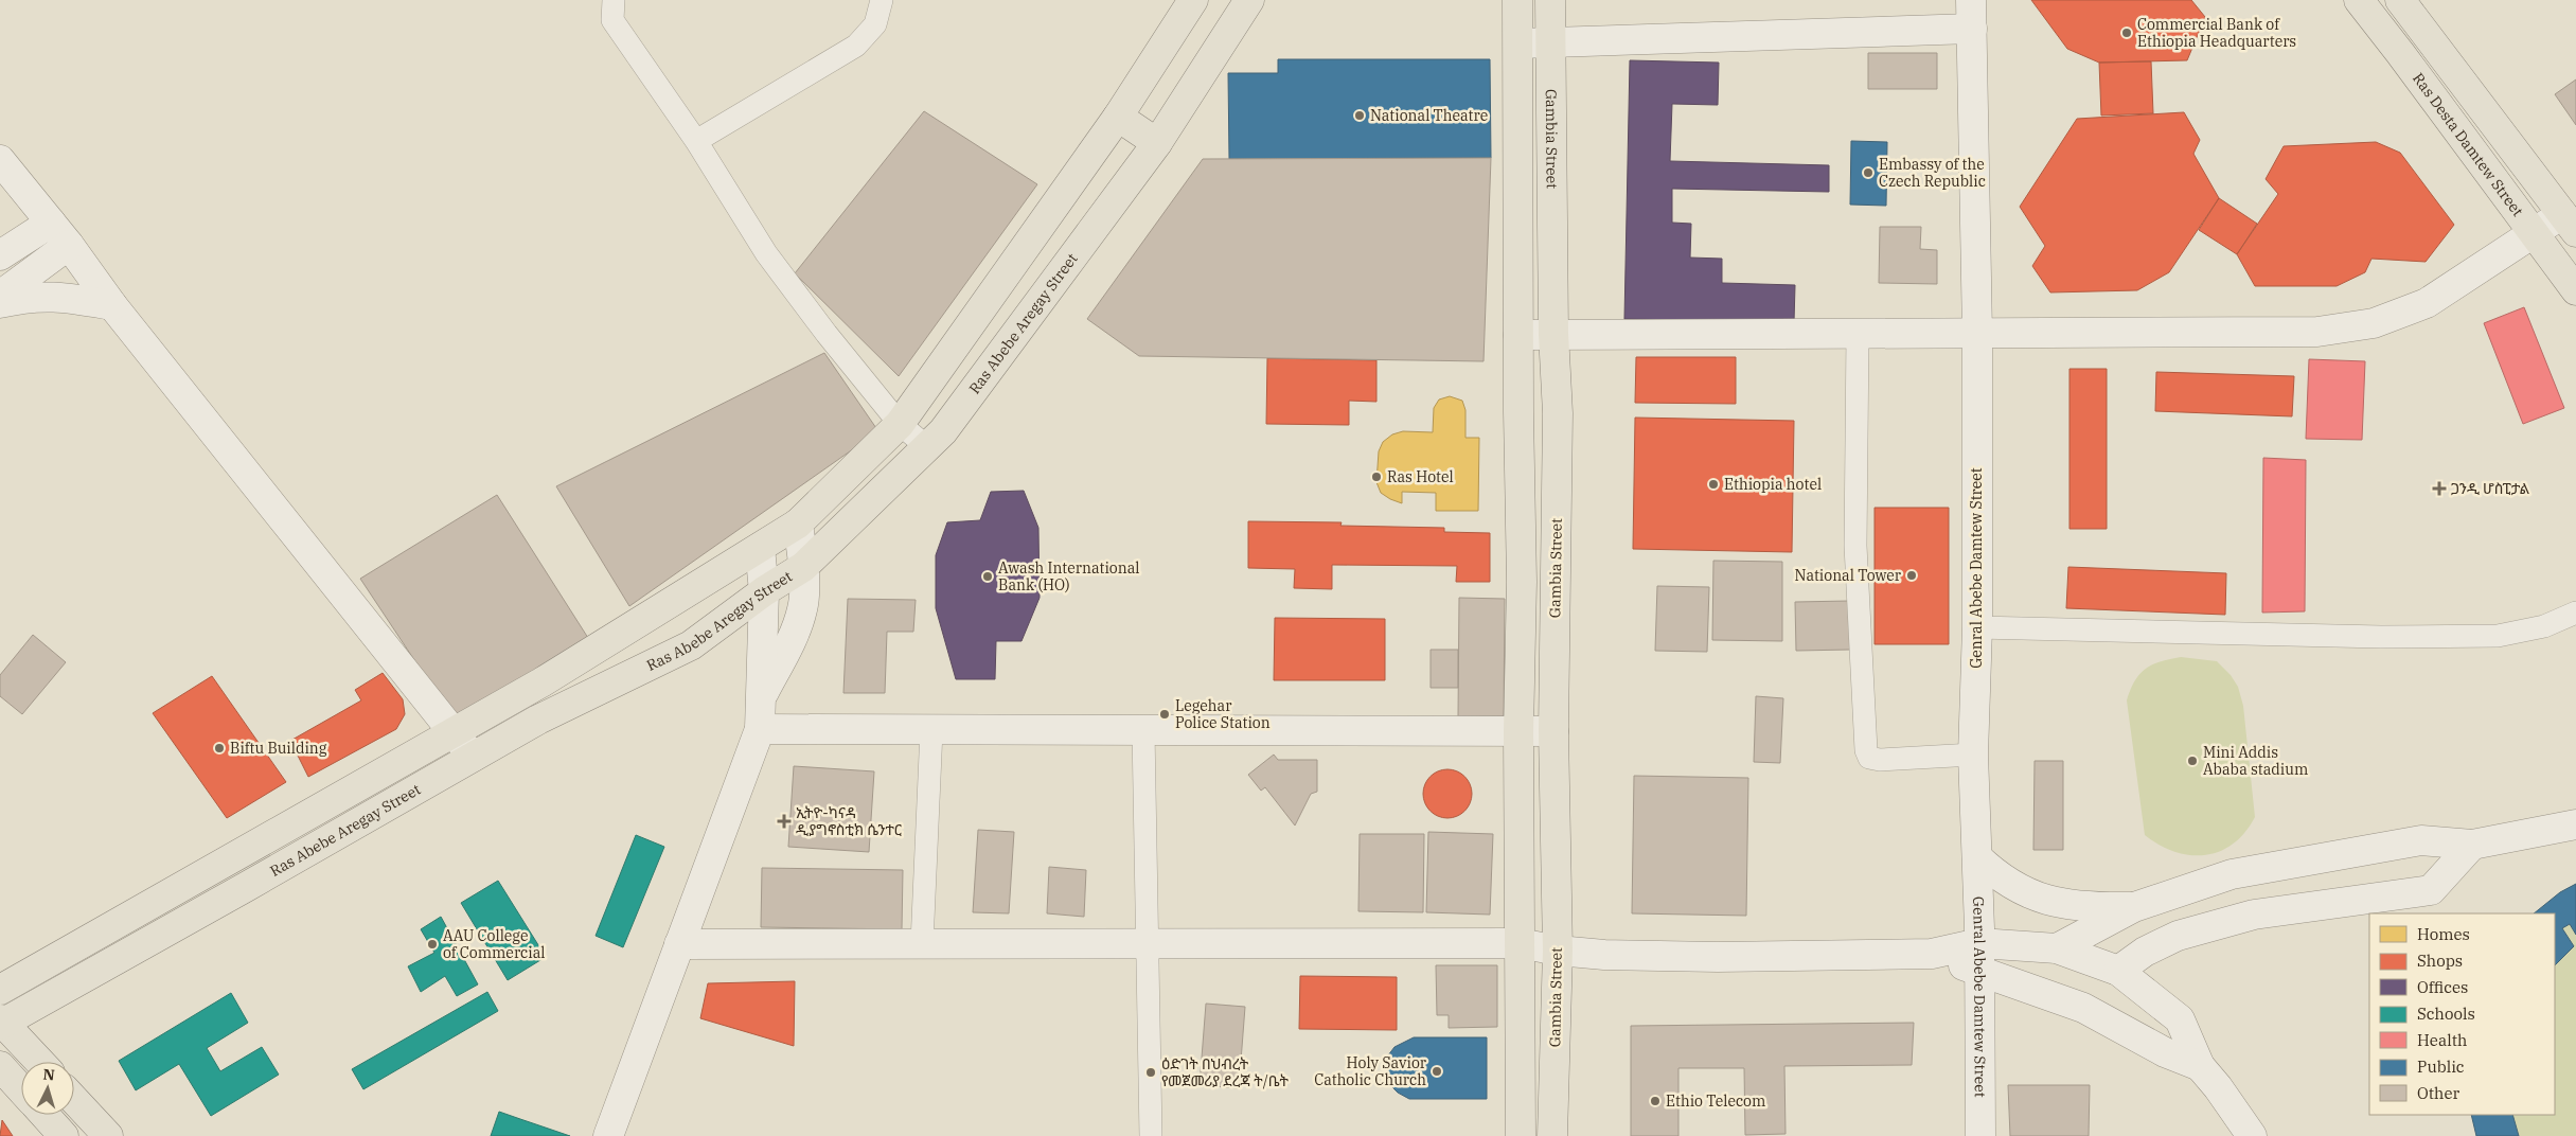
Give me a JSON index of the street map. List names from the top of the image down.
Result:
{
  "streets": {
    "main road": [
      "Gambia Street",
      "Ras Desta Damtew Street",
      "Ras Abebe Aregay Street",
      "Genral Abebe Damtew Street"
    ]
  },
  "places": {
    "other": [
      "Commercial Bank of Ethiopia Headquarters",
      "National Theatre",
      "Embassy of the Czech Republic",
      "Ras Hotel",
      "Ethiopia hotel",
      "National Tower",
      "Awash International Bank (HO)",
      "Legehar Police Station",
      "Biftu Building",
      "Mini Addis Ababa stadium",
      "AAU College of Commercial",
      "Holy Savior Catholic Church",
      "ዕድገት በህብረት የመጀመሪያ ደረጃ ት/ቤት",
      "Ethio Telecom"
    ],
    "health": ["ጋንዲ ሆስፒታል", "ኢትዮ-ካናዳ ዲያግኖስቲክ ሴንተር"]
  },
  "legend": [
    "Homes",
    "Shops",
    "Offices",
    "Schools",
    "Health",
    "Public",
    "Other"
  ],
  "north": "top"
}
